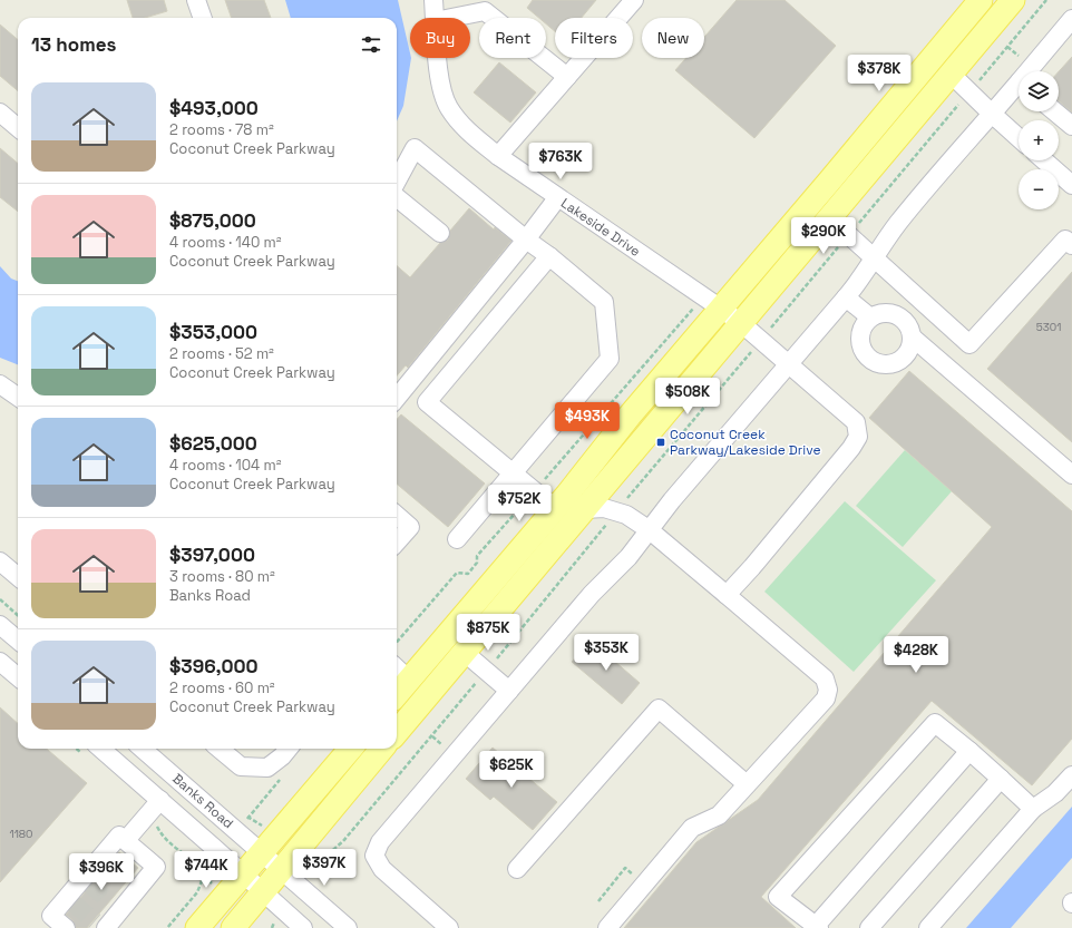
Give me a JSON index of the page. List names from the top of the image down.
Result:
{
  "streets": {
    "street": ["Lakeside Drive", "Banks Road"]
  },
  "places": {
    "transit": ["Coconut Creek Parkway/Lakeside Drive"]
  },
  "house_numbers": ["5301", "1180"],
  "page": {
    "chip": [
      "Buy",
      "Rent",
      "Filters",
      "New"
    ],
    "heading": "13 homes",
    "price": [
      "$378K",
      "$763K",
      "$290K",
      "$508K",
      "$493K",
      "$752K",
      "$875K",
      "$353K",
      "$428K",
      "$625K",
      "$397K",
      "$744K",
      "$396K"
    ],
    "map_buttons": ["+", "−"],
    "list": [
      {
        "name": "$493,000",
        "note": "2 rooms · 78 m² · Coconut Creek Parkway"
      },
      {
        "name": "$875,000",
        "note": "4 rooms · 140 m² · Coconut Creek Parkway"
      },
      {
        "name": "$353,000",
        "note": "2 rooms · 52 m² · Coconut Creek Parkway"
      },
      {
        "name": "$625,000",
        "note": "4 rooms · 104 m² · Coconut Creek Parkway"
      },
      {
        "name": "$397,000",
        "note": "3 rooms · 80 m² · Banks Road"
      },
      {
        "name": "$396,000",
        "note": "2 rooms · 60 m² · Coconut Creek Parkway"
      }
    ]
  }
}
